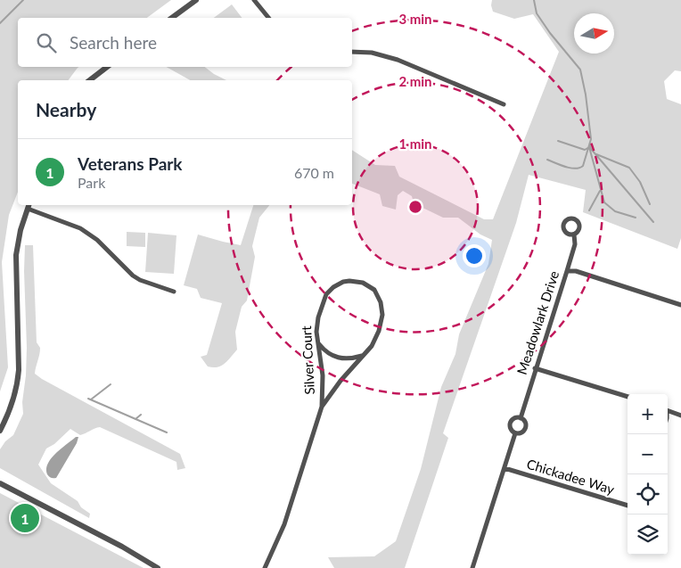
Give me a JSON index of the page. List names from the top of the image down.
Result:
{
  "streets": {
    "street": ["Meadowlark Drive", "Silver Court", "Chickadee Way"]
  },
  "crossings": [
    ["Meadowlark Drive", "Chickadee Way"]
  ],
  "north": "right",
  "page": {
    "search": "Search here",
    "heading": "Nearby",
    "list": [
      {
        "mark": "1",
        "name": "Veterans Park",
        "note": "Park",
        "value": "670 m"
      }
    ],
    "map_buttons": ["+", "−"],
    "pins": "1"
  },
  "rings": ["3 min", "2 min", "1 min"]
}
